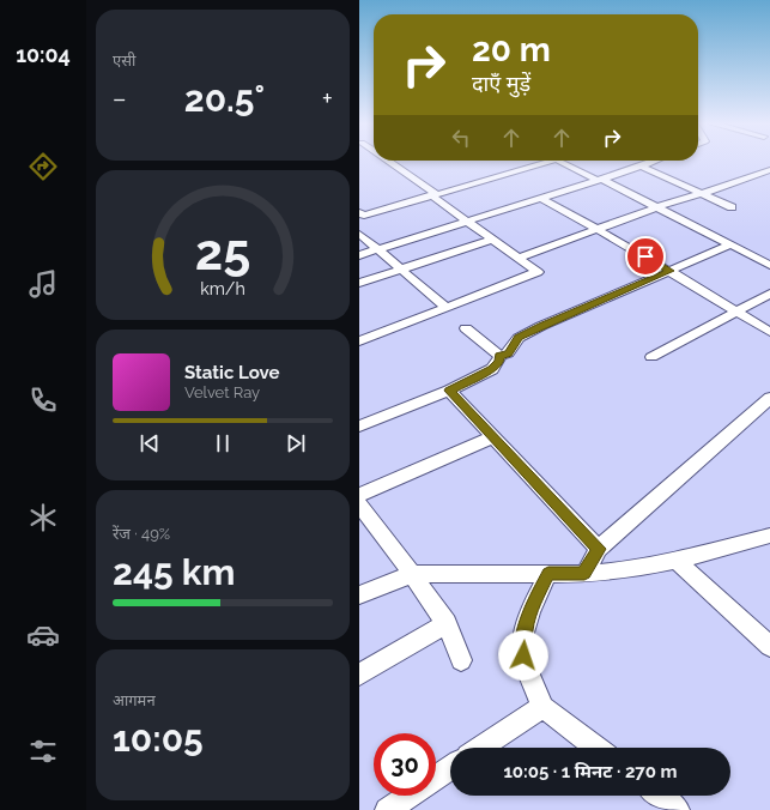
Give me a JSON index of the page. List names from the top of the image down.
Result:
{
  "page": {
    "tabs": "10:04",
    "tile": [
      "एसी",
      ["रेंज · 49%", "245 km"],
      ["आगमन", "10:05"]
    ],
    "turn": ["20 m", "दाएँ मुड़ें"],
    "heat": ["−", "20.5°", "+"],
    "song": ["Static Love", "Velvet Ray"],
    "limit": "30",
    "trip": "10:05 · 1 मिनट · 270 m",
    "gauge": ["25", "km/h"]
  }
}
